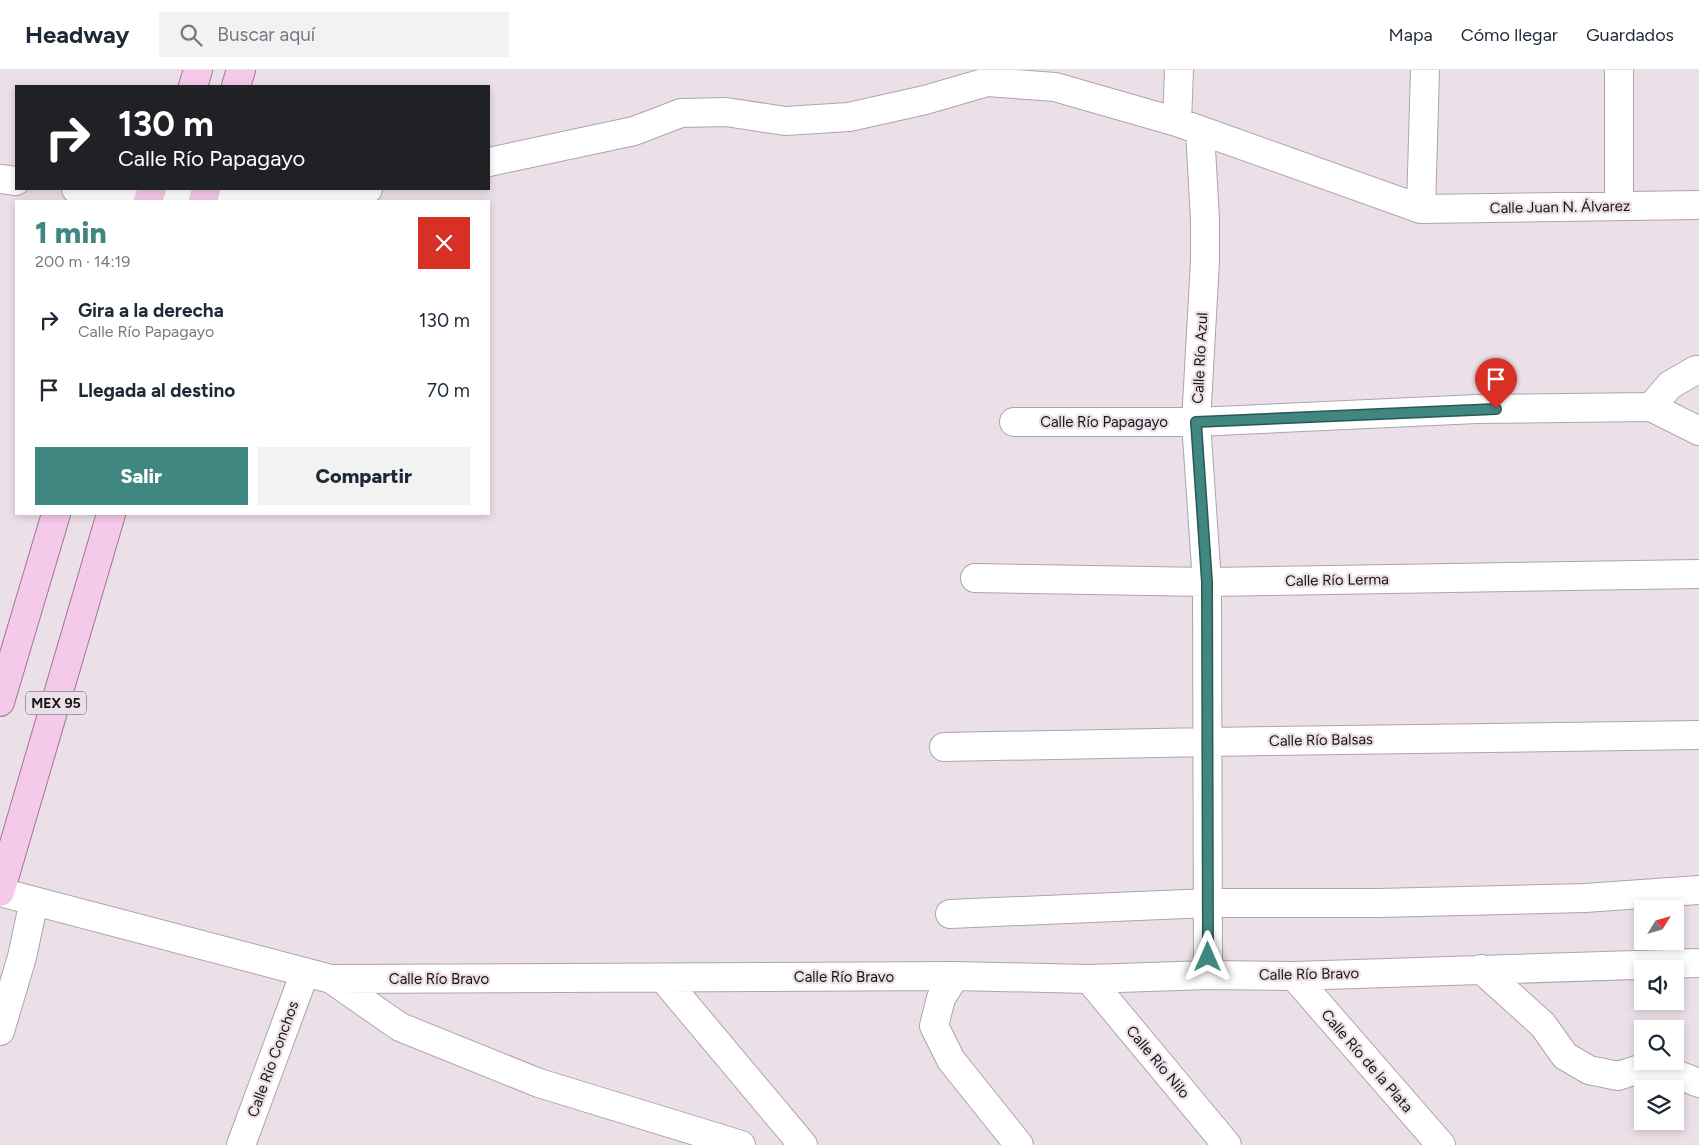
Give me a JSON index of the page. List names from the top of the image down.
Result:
{
  "streets": {
    "main road": ["MEX 95"],
    "street": [
      "Calle Juan N. Álvarez",
      "Calle Río Azul",
      "Calle Río Papagayo",
      "Calle Río Lerma",
      "Calle Río Balsas",
      "Calle Río Bravo",
      "Calle Río Conchos",
      "Calle Río de la Plata",
      "Calle Río Nilo"
    ]
  },
  "crossings": [
    ["Calle Río Azul", "Calle Río Papagayo"],
    ["Calle Río Azul", "Calle Río Lerma"],
    ["Calle Río Azul", "Calle Río Balsas"],
    ["Calle Río Azul", "Calle Río Bravo"],
    ["MEX 95", "Calle Río Bravo"],
    ["Calle Río Bravo", "Calle Río Conchos"],
    ["Calle Río Bravo", "Calle Río de la Plata"],
    ["Calle Río Bravo", "Calle Río Nilo"]
  ],
  "north": "top right",
  "page": {
    "header": "Headway",
    "search": "Buscar aquí",
    "nav": ["Mapa", "Cómo llegar", "Guardados"],
    "turn": ["130 m", "Calle Río Papagayo"],
    "heading": ["1 min", "200 m · 14:19"],
    "list": [
      {
        "name": "Gira a la derecha",
        "note": "Calle Río Papagayo",
        "value": "130 m"
      },
      {
        "name": "Llegada al destino",
        "value": "70 m"
      }
    ],
    "buttons": ["Salir", "Compartir"]
  }
}
